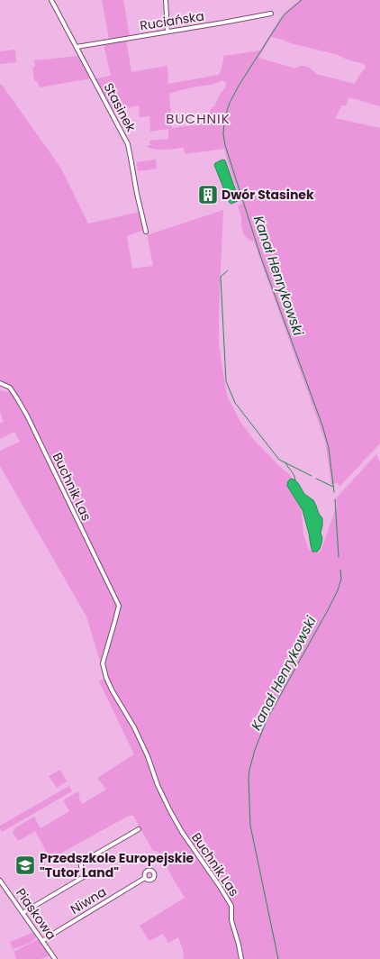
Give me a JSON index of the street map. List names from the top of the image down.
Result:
{
  "streets": {
    "street": [
      "Ruciańska",
      "Stasinek",
      "Buchnik Las",
      "Niwna",
      "Piaskowa"
    ]
  },
  "crossings": [
    ["Ruciańska", "Stasinek"],
    ["Niwna", "Piaskowa"]
  ],
  "districts": ["BUCHNIK"],
  "water": ["Kanał Henrykowski"],
  "places": {
    "building": ["Dwór Stasinek"],
    "school or university": ["Przedszkole Europejskie \"Tutor Land\""]
  }
}
